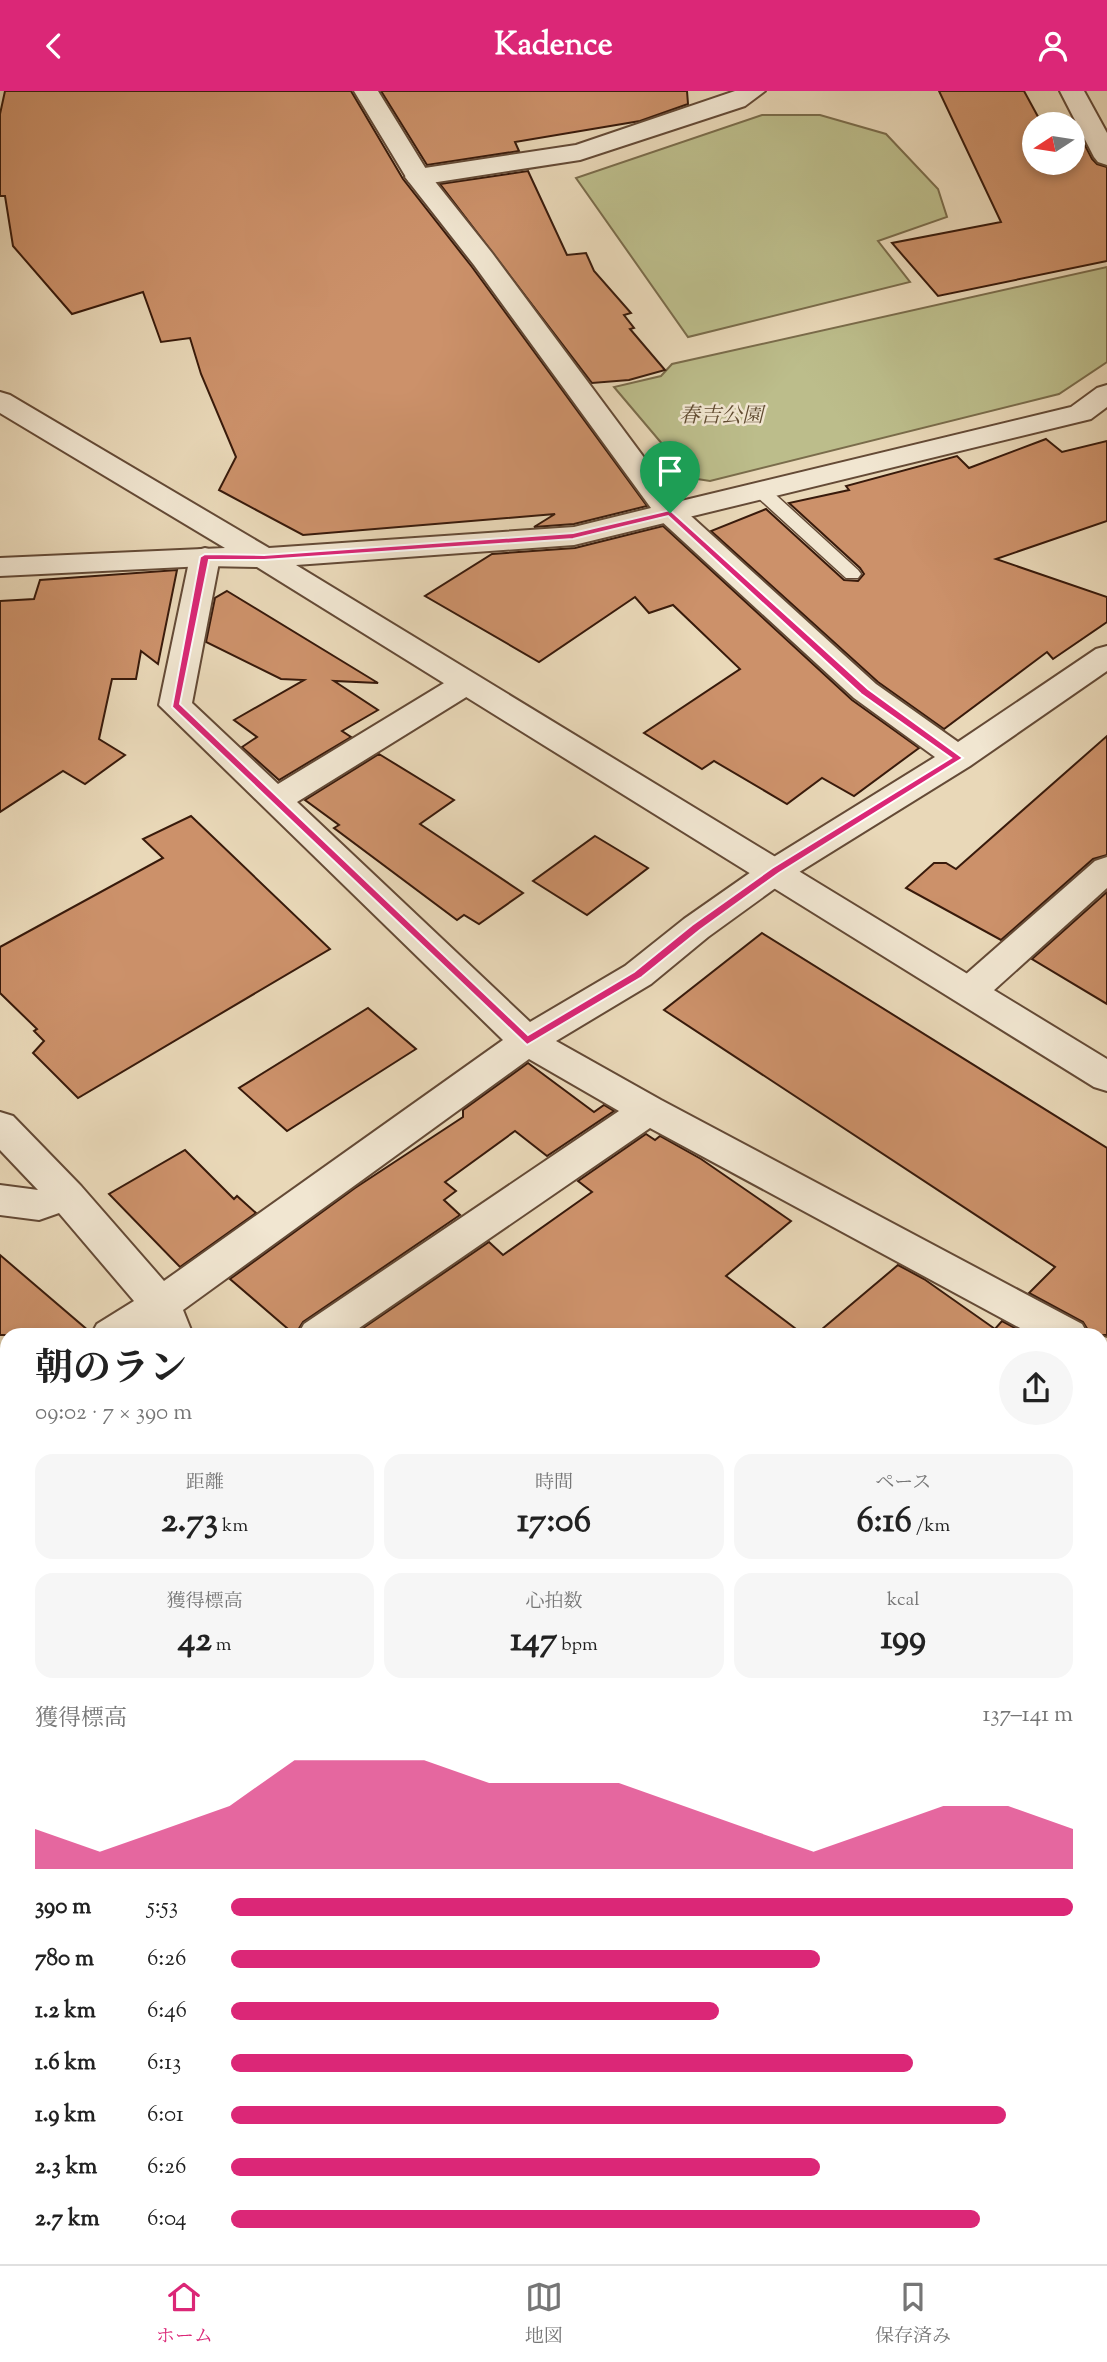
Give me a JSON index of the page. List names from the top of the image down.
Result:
{
  "parks": ["春吉公園"],
  "north": "left",
  "page": {
    "header": "Kadence",
    "heading": ["朝のラン", "09:02 · 7 × 390 m"],
    "stats": [
      ["距離", "2.73 km"],
      ["時間", "17:06"],
      ["ペース", "6:16 /km"],
      ["獲得標高", "42 m"],
      ["心拍数", "147 bpm"],
      ["kcal", "199"]
    ],
    "chart": ["獲得標高", "137–141 m"],
    "list": [
      {
        "name": "390 m",
        "note": "5:53"
      },
      {
        "name": "780 m",
        "note": "6:26"
      },
      {
        "name": "1.2 km",
        "note": "6:46"
      },
      {
        "name": "1.6 km",
        "note": "6:13"
      },
      {
        "name": "1.9 km",
        "note": "6:01"
      },
      {
        "name": "2.3 km",
        "note": "6:26"
      },
      {
        "name": "2.7 km",
        "note": "6:04"
      }
    ],
    "tabs": ["ホーム", "地図", "保存済み"]
  }
}
